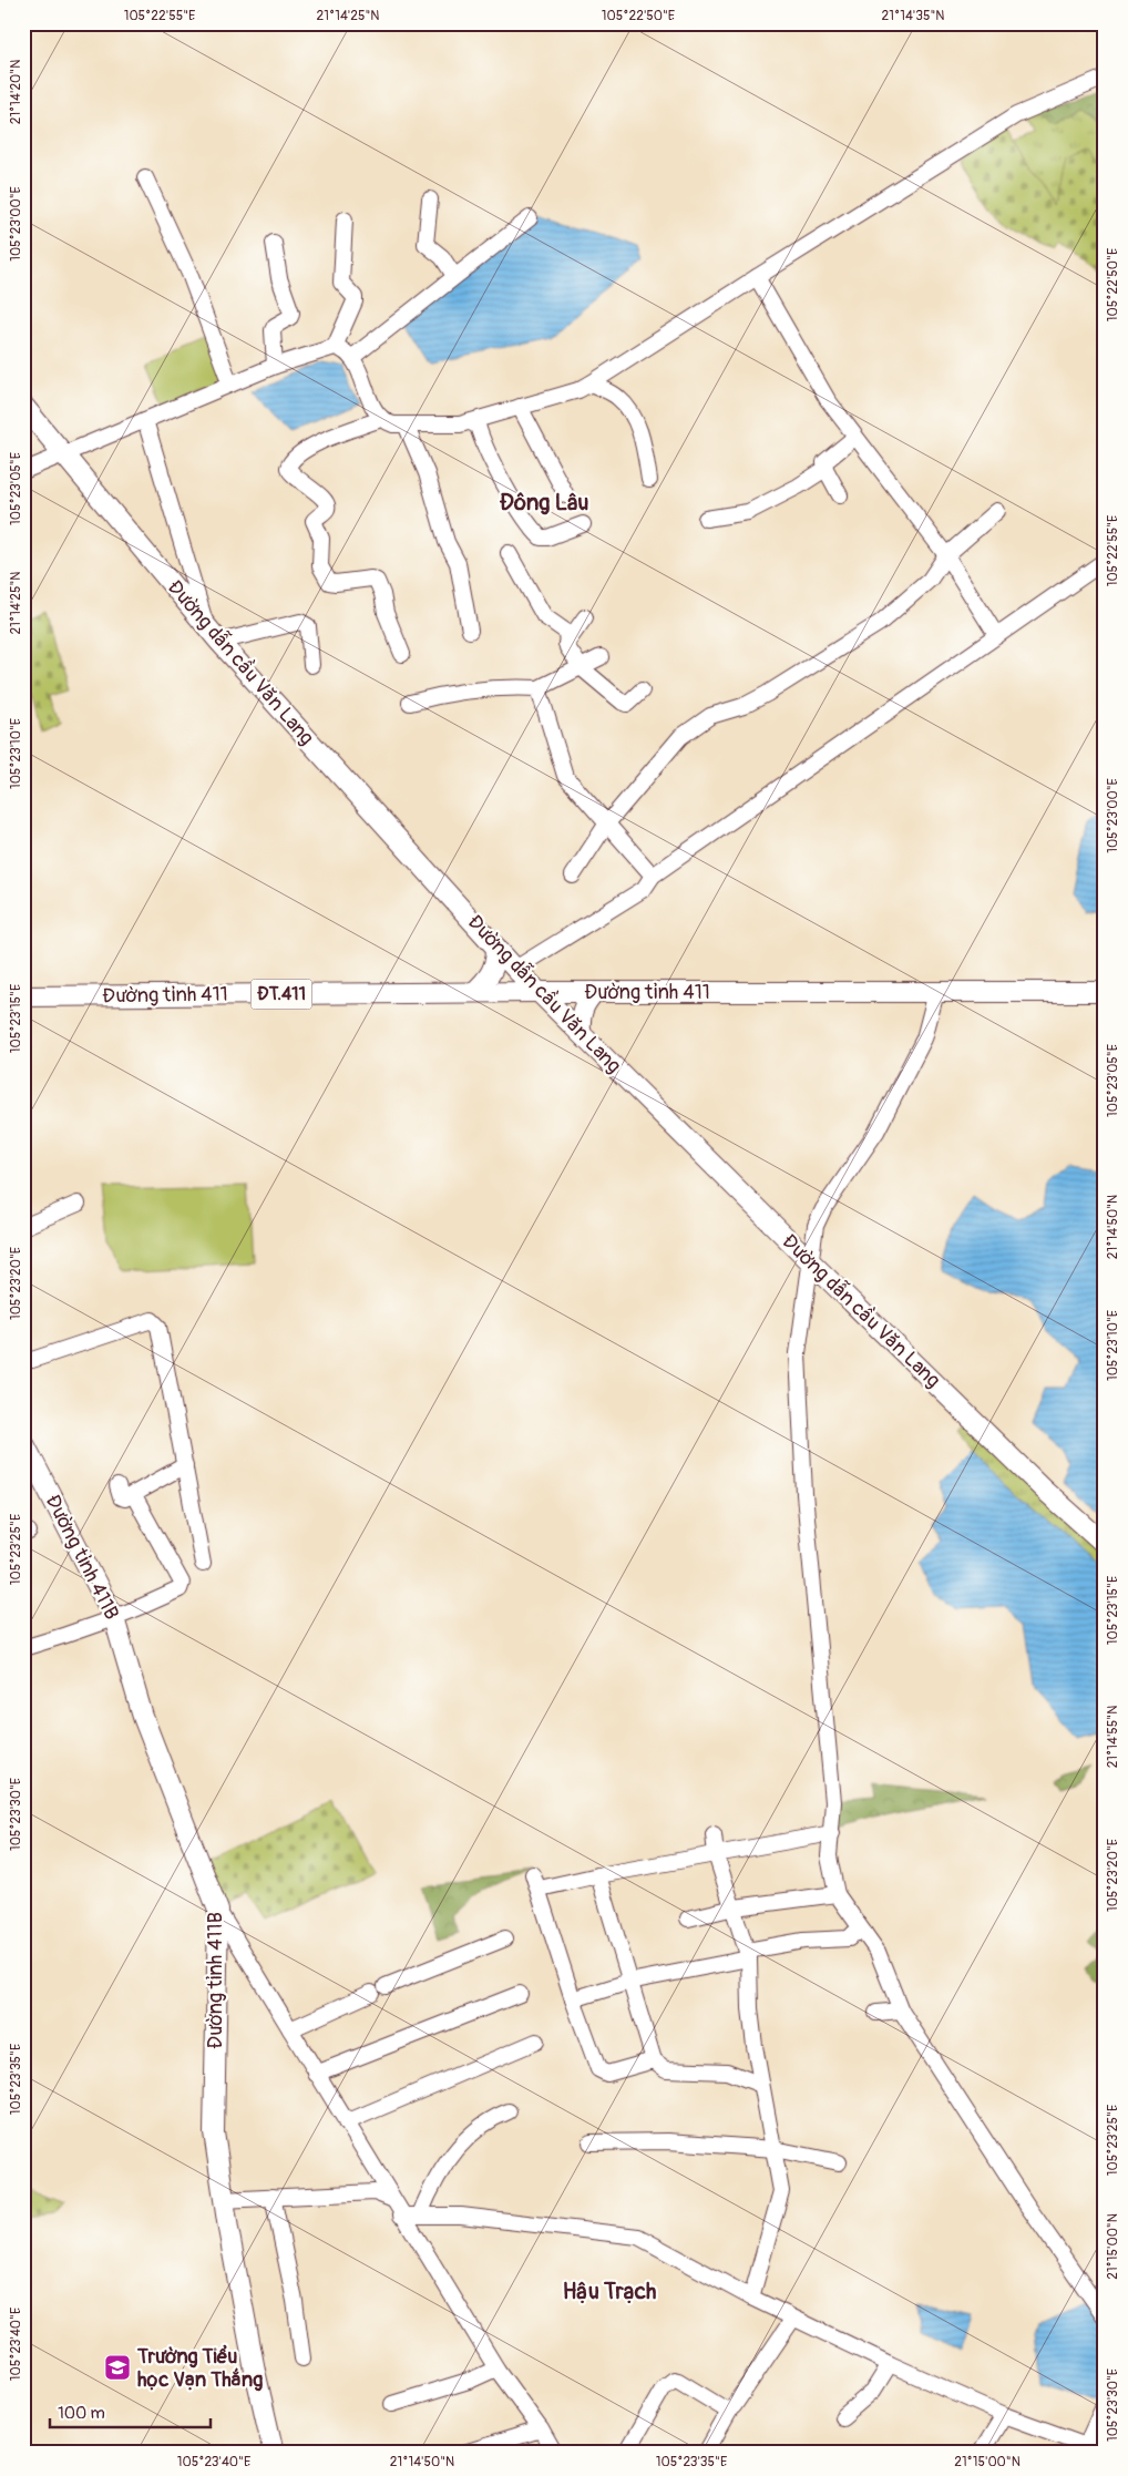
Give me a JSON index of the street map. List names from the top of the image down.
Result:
{
  "streets": {
    "main road": [
      "Đường dẫn cầu Văn Lang",
      "Đường tỉnh 411",
      "ĐT.411",
      "Đường tỉnh 411B"
    ]
  },
  "crossings": [
    ["Đường dẫn cầu Văn Lang", "Đường tỉnh 411"]
  ],
  "districts": ["Đông Lâu", "Hậu Trạch"],
  "places": {
    "school or university": ["Trường Tiểu học Vạn Thắng"]
  },
  "scale_bar": "100 m",
  "coordinates": [
    "105°22'55\"E",
    "21°14'25\"N",
    "105°22'50\"E",
    "21°14'35\"N",
    "21°14'20\"N",
    "105°23'00\"E",
    "105°23'05\"E",
    "105°23'10\"E",
    "105°23'15\"E",
    "21°14'50\"N",
    "105°23'20\"E",
    "105°23'25\"E",
    "21°14'55\"N",
    "105°23'30\"E",
    "105°23'35\"E",
    "21°15'00\"N",
    "105°23'40\"E"
  ]
}
